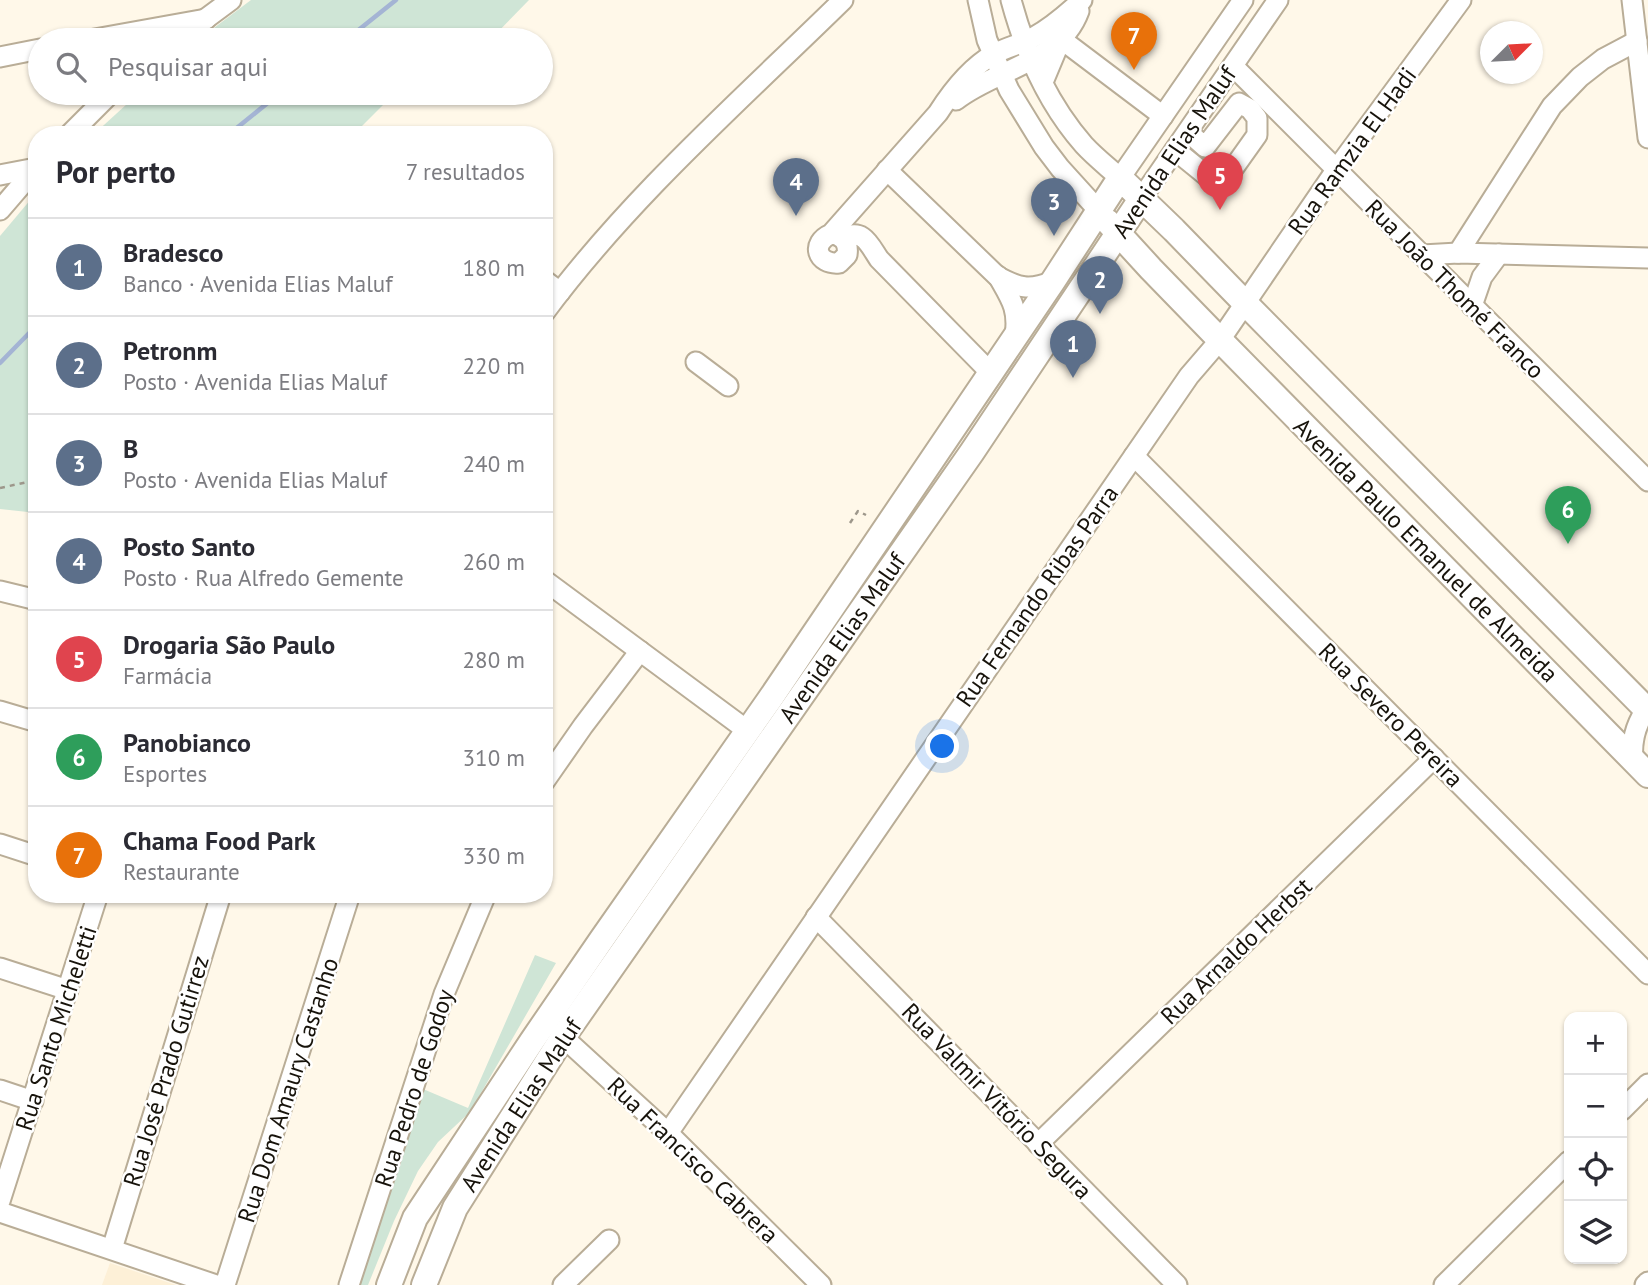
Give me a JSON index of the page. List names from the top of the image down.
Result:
{
  "streets": {
    "main road": ["Avenida Elias Maluf", "Avenida Paulo Emanuel de Almeida"],
    "street": [
      "Rua Ramzia El Hadi",
      "Rua João Thomé Franco",
      "Rua Fernando Ribas Parra",
      "Rua Severo Pereira",
      "Rua Arnaldo Herbst",
      "Rua Santo Micheletti",
      "Rua José Prado Gutirrez",
      "Rua Pedro de Godoy",
      "Rua Dom Amaury Castanho",
      "Rua Valmir Vitório Segura",
      "Rua Francisco Cabrera"
    ]
  },
  "crossings": [
    ["Rua Ramzia El Hadi", "Rua João Thomé Franco"],
    ["Rua Ramzia El Hadi", "Avenida Paulo Emanuel de Almeida"],
    ["Avenida Elias Maluf", "Rua João Thomé Franco"],
    ["Avenida Elias Maluf", "Avenida Paulo Emanuel de Almeida"],
    ["Avenida Elias Maluf", "Rua Francisco Cabrera"],
    ["Avenida Paulo Emanuel de Almeida", "Rua Fernando Ribas Parra"],
    ["Rua Fernando Ribas Parra", "Rua Severo Pereira"],
    ["Rua Fernando Ribas Parra", "Rua Valmir Vitório Segura"],
    ["Rua Fernando Ribas Parra", "Rua Francisco Cabrera"],
    ["Rua Severo Pereira", "Rua Arnaldo Herbst"],
    ["Rua Arnaldo Herbst", "Rua Valmir Vitório Segura"]
  ],
  "north": "top right",
  "page": {
    "pins": [
      "7",
      "5",
      "4",
      "3",
      "2",
      "1",
      "6"
    ],
    "search": "Pesquisar aqui",
    "heading": ["Por perto", "7 resultados"],
    "list": [
      {
        "mark": "1",
        "name": "Bradesco",
        "note": "Banco · Avenida Elias Maluf",
        "value": "180 m"
      },
      {
        "mark": "2",
        "name": "Petronm",
        "note": "Posto · Avenida Elias Maluf",
        "value": "220 m"
      },
      {
        "mark": "3",
        "name": "B",
        "note": "Posto · Avenida Elias Maluf",
        "value": "240 m"
      },
      {
        "mark": "4",
        "name": "Posto Santo",
        "note": "Posto · Rua Alfredo Gemente",
        "value": "260 m"
      },
      {
        "mark": "5",
        "name": "Drogaria São Paulo",
        "note": "Farmácia",
        "value": "280 m"
      },
      {
        "mark": "6",
        "name": "Panobianco",
        "note": "Esportes",
        "value": "310 m"
      },
      {
        "mark": "7",
        "name": "Chama Food Park",
        "note": "Restaurante",
        "value": "330 m"
      }
    ],
    "map_buttons": ["+", "−"]
  }
}
